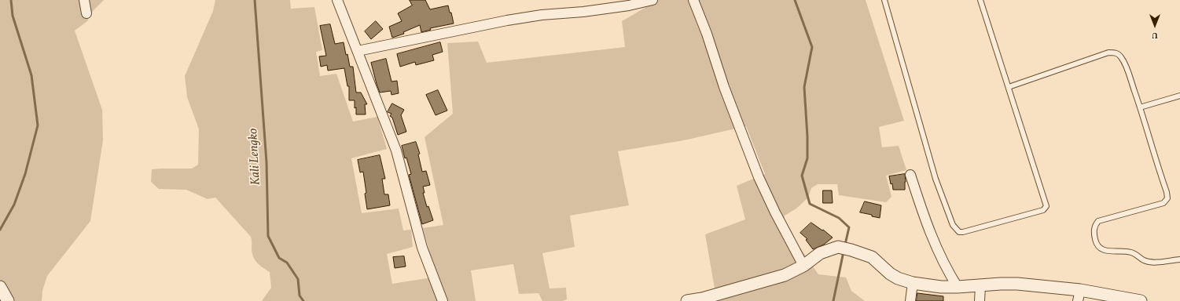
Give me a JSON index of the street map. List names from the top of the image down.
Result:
{
  "water": ["Kali Lengko"],
  "north": "bottom"
}
